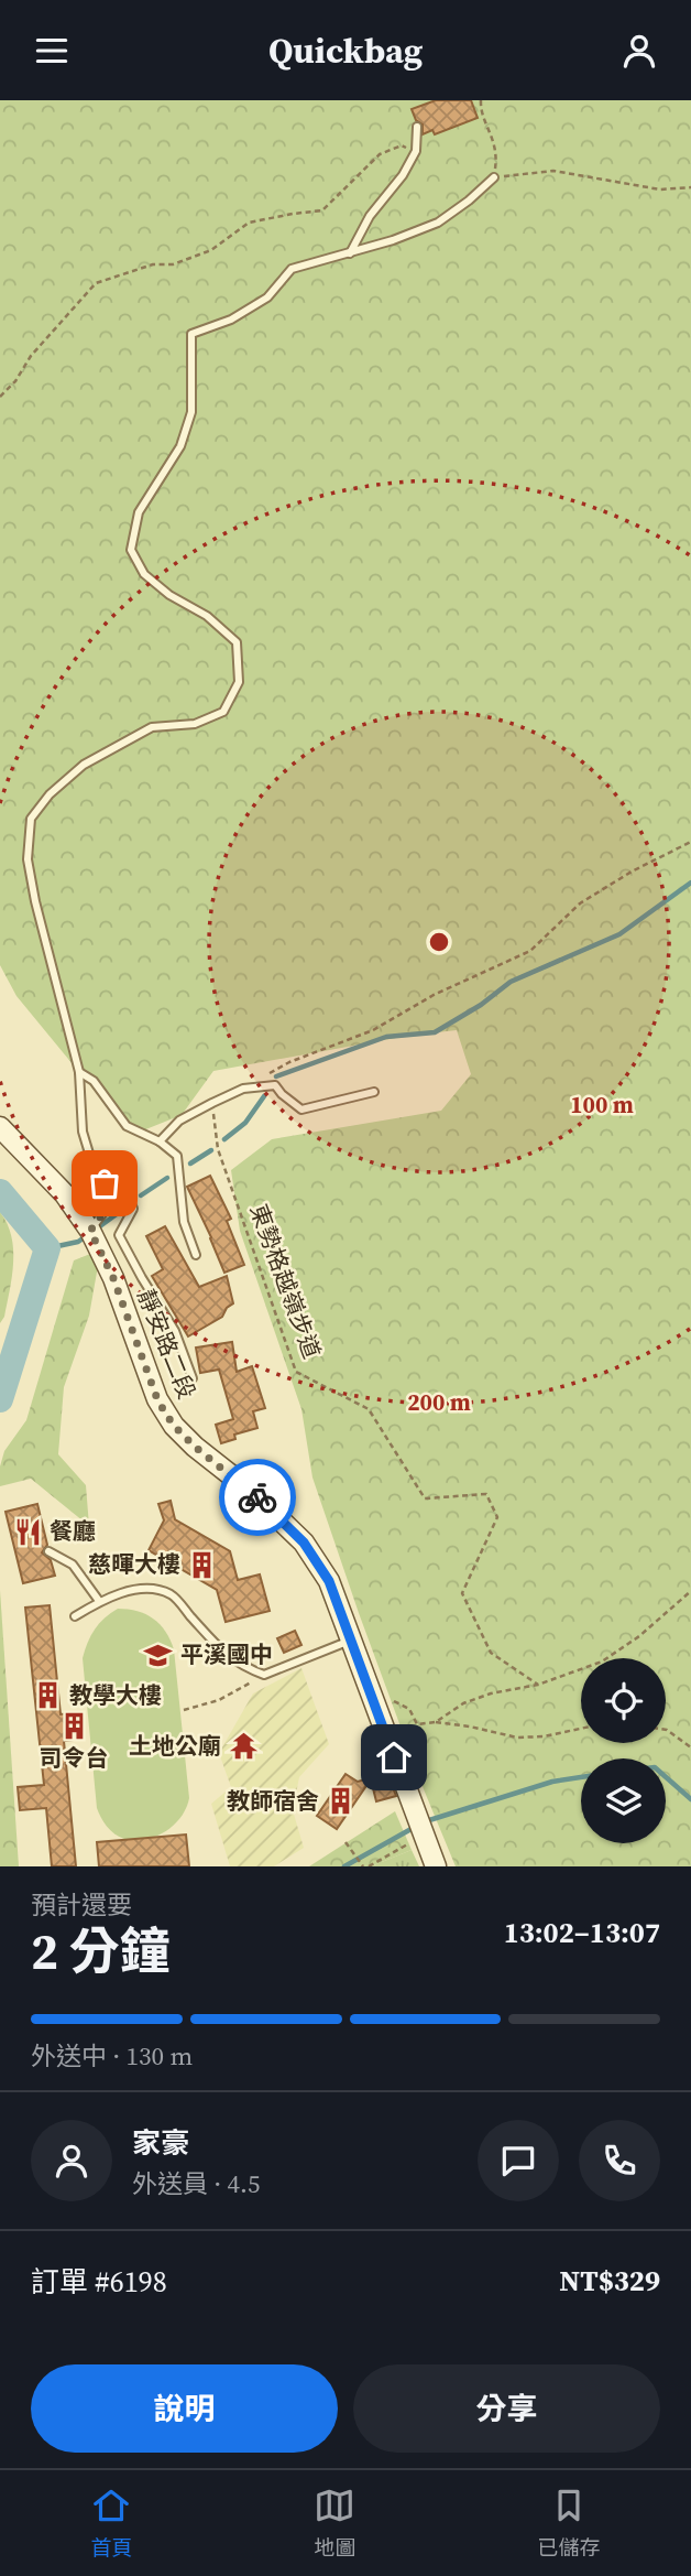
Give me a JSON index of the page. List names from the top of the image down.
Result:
{
  "streets": {
    "main road": ["靜安路二段"],
    "path": ["東勢格越嶺步道"]
  },
  "places": {
    "restaurant": ["餐廳"],
    "building": [
      "慈暉大樓",
      "教學大樓",
      "司令台",
      "教師宿舍"
    ],
    "school or university": ["平溪國中"],
    "temple": ["土地公廟"]
  },
  "page": {
    "header": "Quickbag",
    "heading": ["2 分鐘", "預計還要", "13:02–13:07"],
    "panel": [
      "家豪",
      "外送員 · 4.5",
      "訂單 #6198",
      "NT$329"
    ],
    "bar": "外送中 · 130 m",
    "buttons": ["說明", "分享"],
    "tabs": ["首頁", "地圖", "已儲存"]
  },
  "rings": ["100 m", "200 m"]
}
